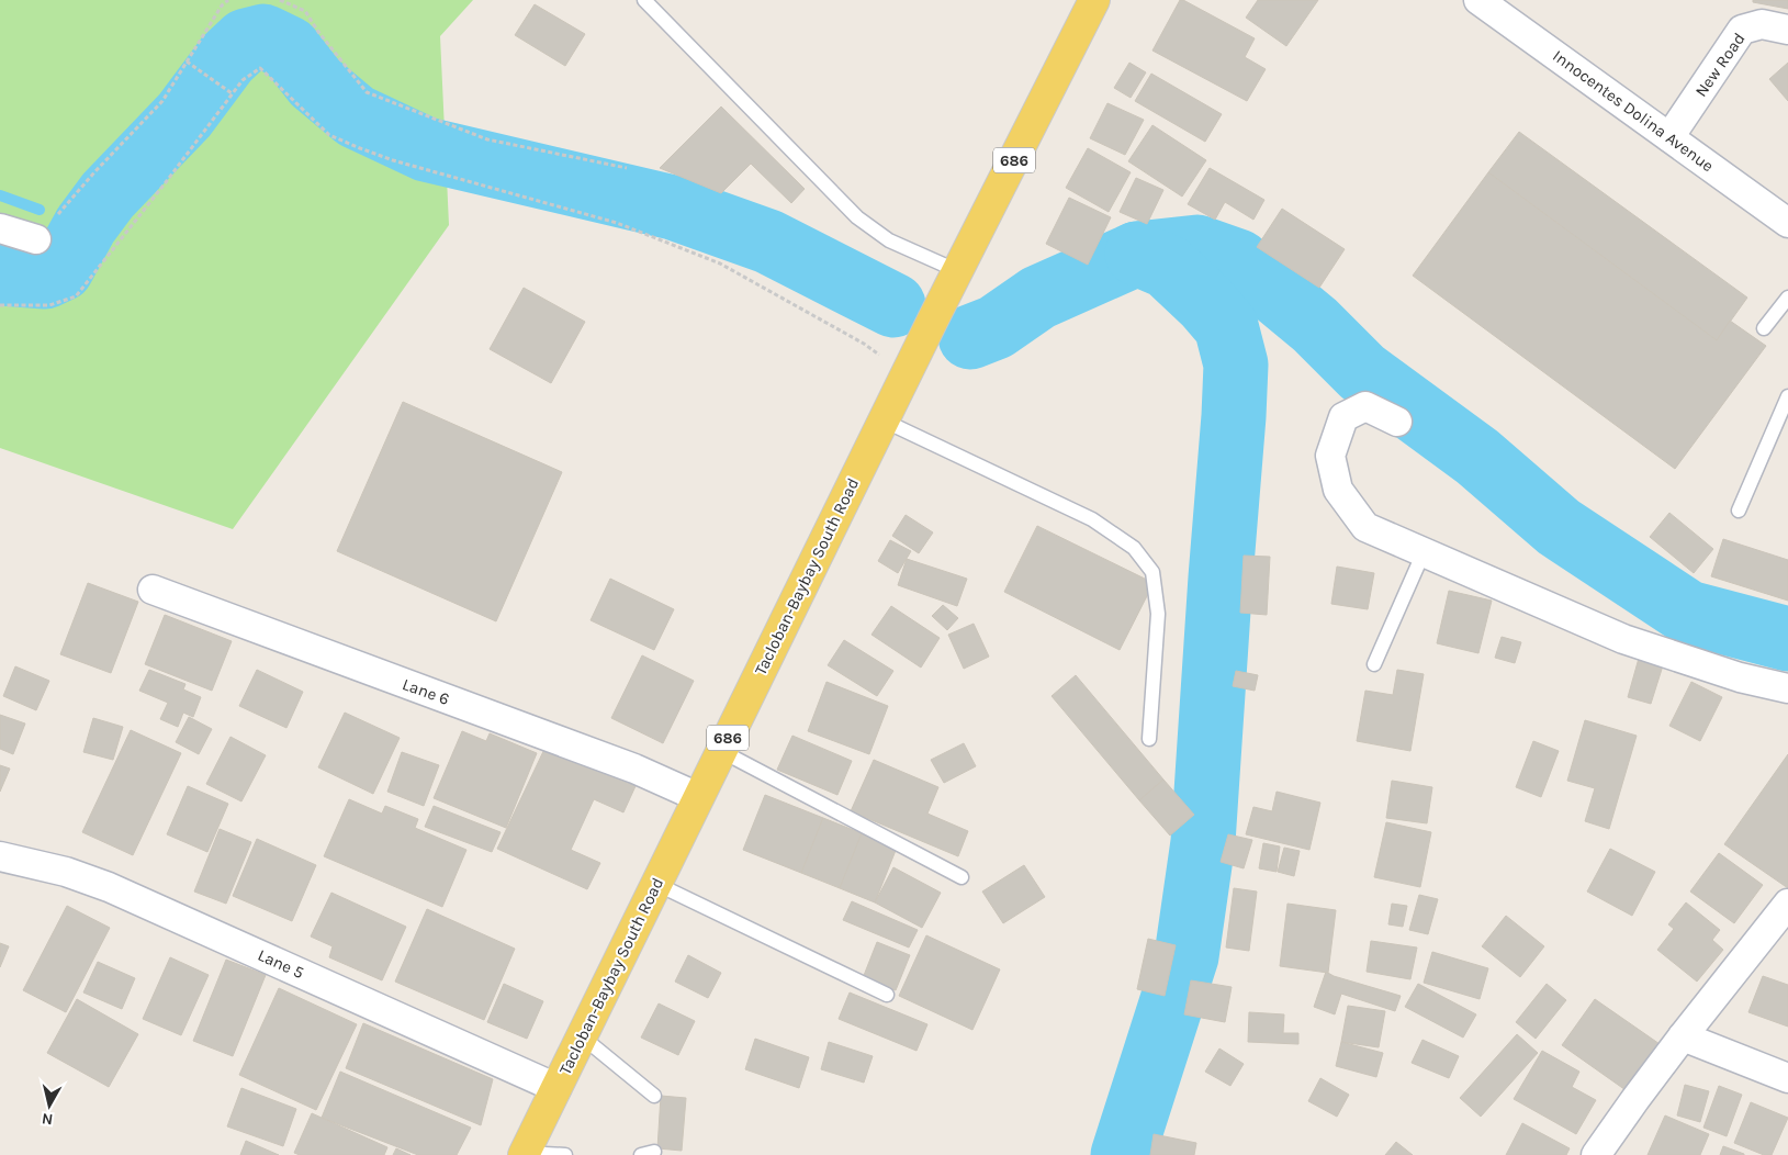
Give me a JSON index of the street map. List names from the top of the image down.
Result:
{
  "streets": {
    "main road": ["686", "Tacloban-Baybay South Road"],
    "street": [
      "New Road",
      "Innocentes Dolina Avenue",
      "Lane 6",
      "Lane 5"
    ]
  },
  "crossings": [
    ["New Road", "Innocentes Dolina Avenue"],
    ["Tacloban-Baybay South Road", "Lane 6"],
    ["Tacloban-Baybay South Road", "Lane 5"]
  ],
  "north": "bottom"
}
